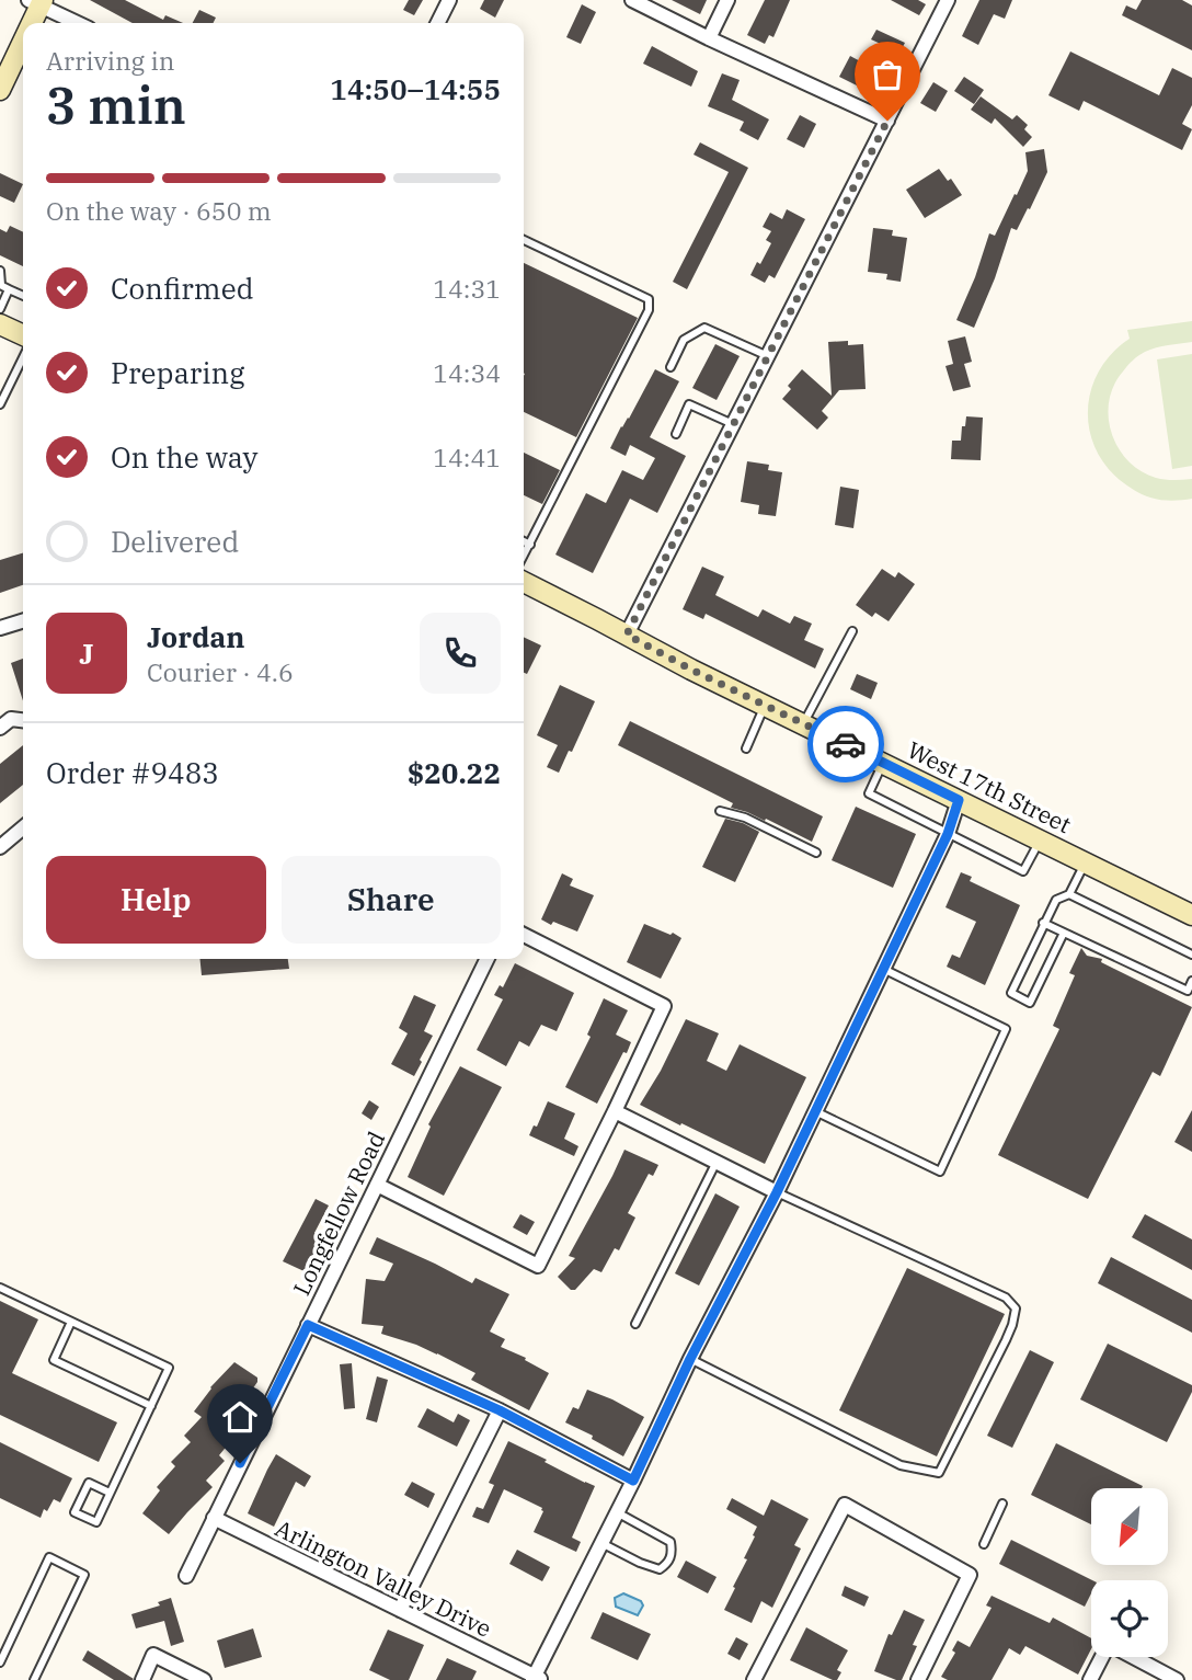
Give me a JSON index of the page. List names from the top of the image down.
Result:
{
  "streets": {
    "main road": ["West 17th Street"],
    "street": ["Longfellow Road", "Arlington Valley Drive"]
  },
  "crossings": [
    ["Longfellow Road", "Arlington Valley Drive"]
  ],
  "north": "bottom left",
  "page": {
    "heading": ["3 min", "Arriving in", "14:50–14:55"],
    "panel": [
      "Jordan",
      "Courier · 4.6",
      "Order #9483",
      "$20.22"
    ],
    "bar": "On the way · 650 m",
    "list": [
      ["Confirmed", "14:31"],
      ["Preparing", "14:34"],
      ["On the way", "14:41"],
      "Delivered"
    ],
    "round": "J",
    "buttons": ["Help", "Share"]
  }
}
